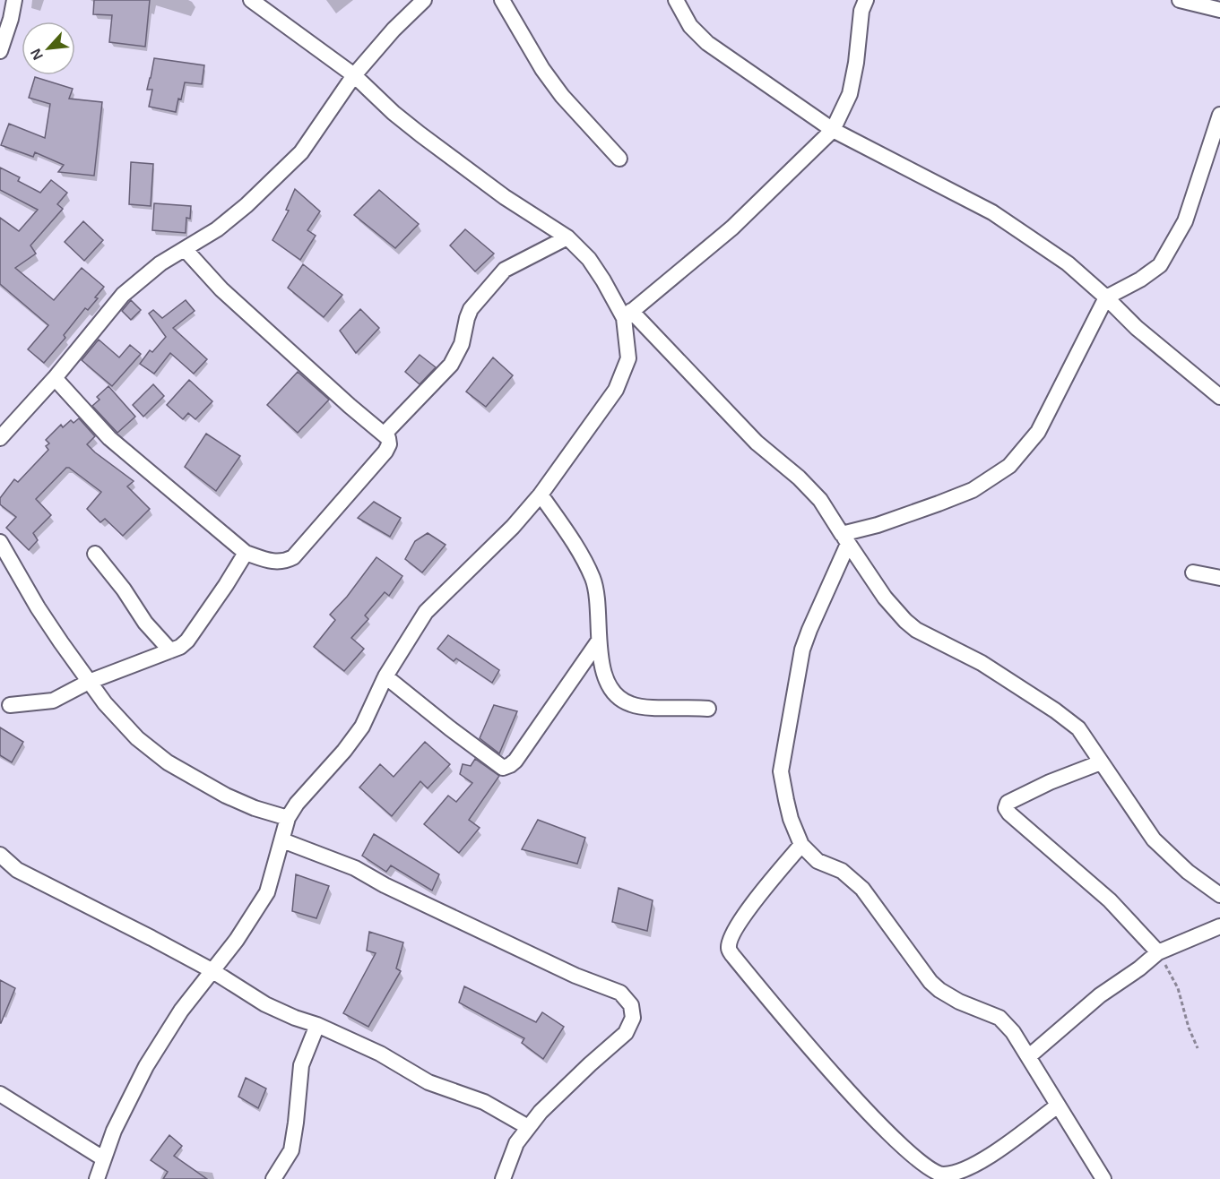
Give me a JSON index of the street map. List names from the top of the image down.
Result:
{
  "north": "bottom left"
}
